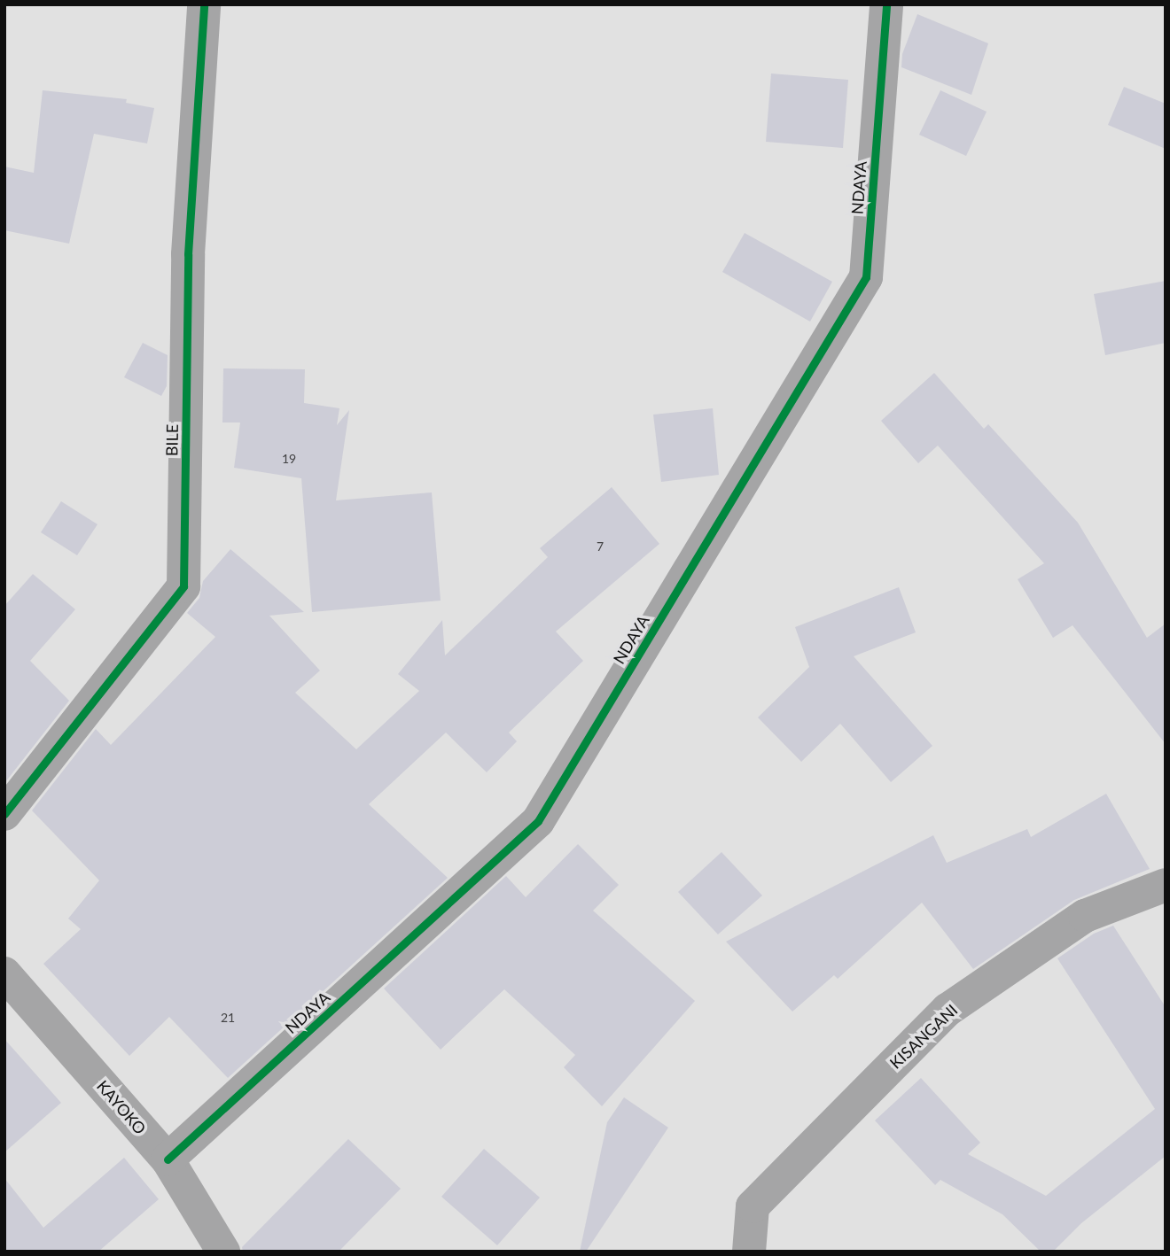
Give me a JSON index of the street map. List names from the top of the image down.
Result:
{
  "streets": {
    "street": [
      "NDAYA",
      "BILE",
      "KISANGANI",
      "KAYOKO"
    ]
  },
  "crossings": [
    ["NDAYA", "KAYOKO"]
  ],
  "house_numbers": ["19", "7", "21"]
}
